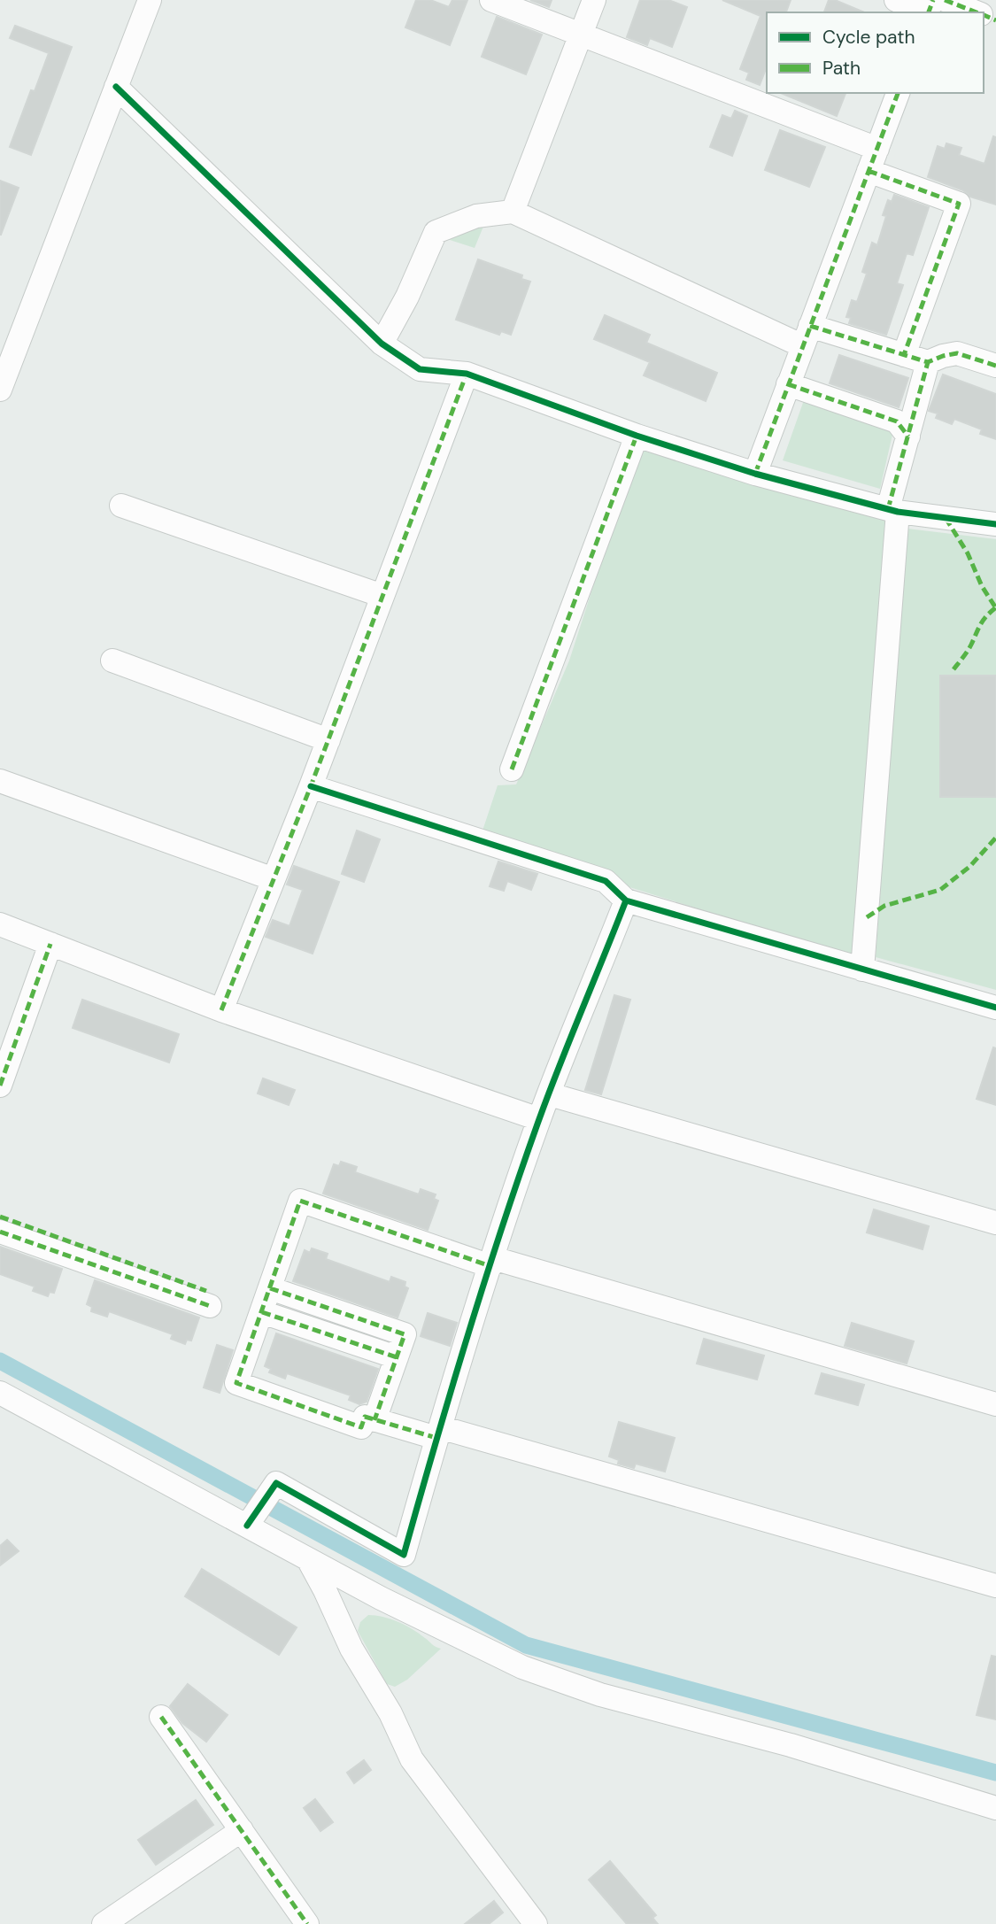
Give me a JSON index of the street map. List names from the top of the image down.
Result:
{
  "legend": ["Cycle path", "Path"]
}
